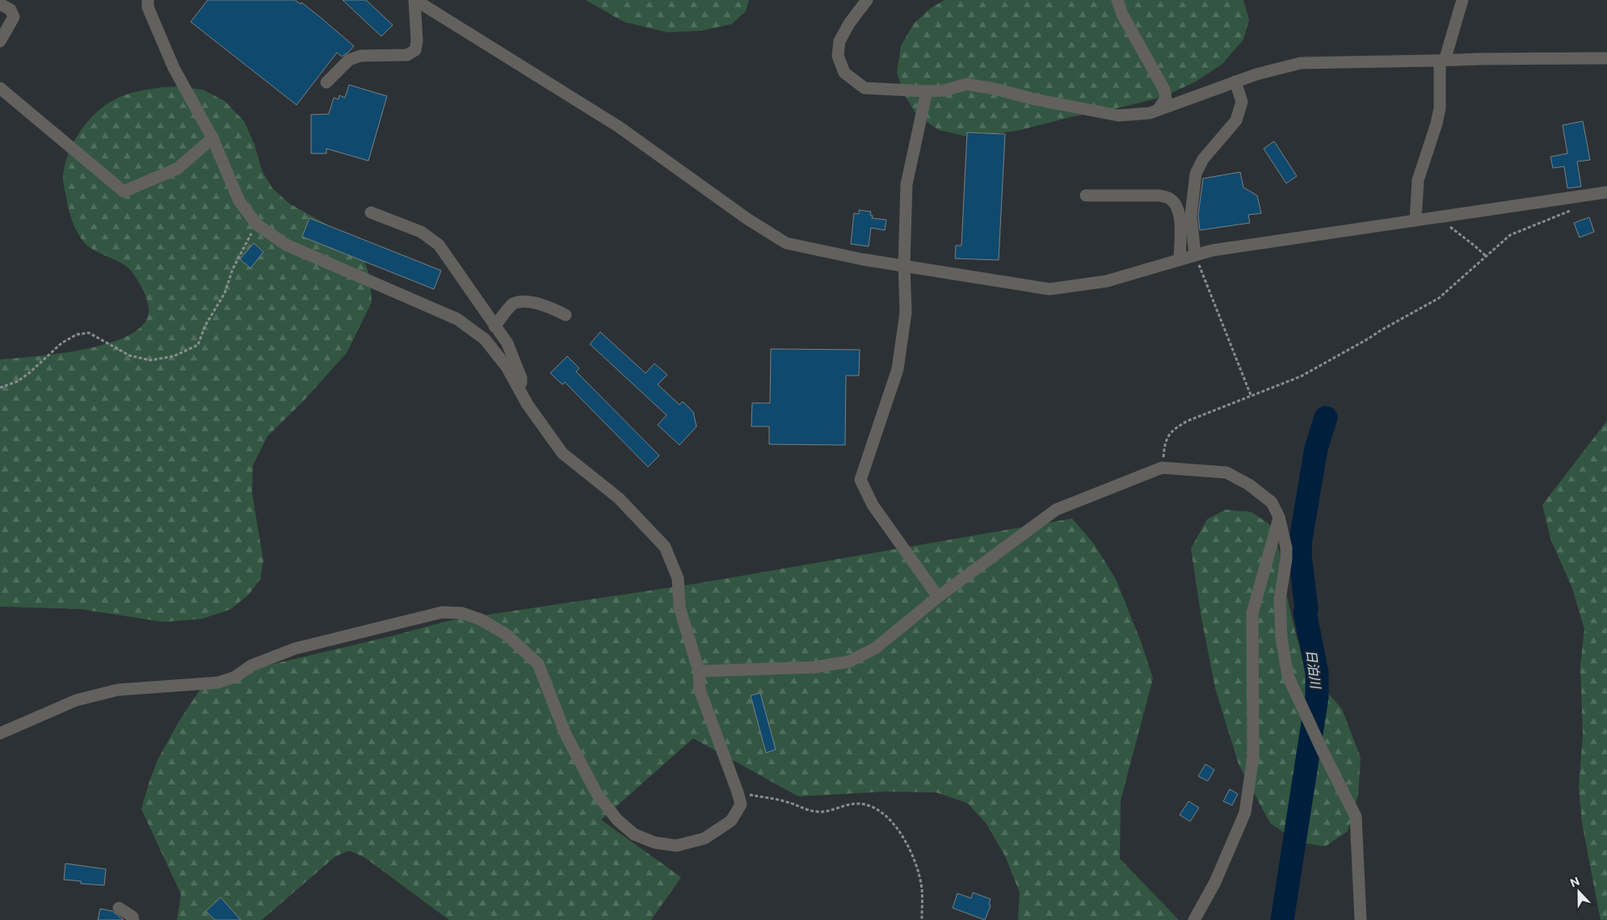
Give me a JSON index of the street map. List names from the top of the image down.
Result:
{
  "water": ["日泊川"],
  "north": "top"
}
